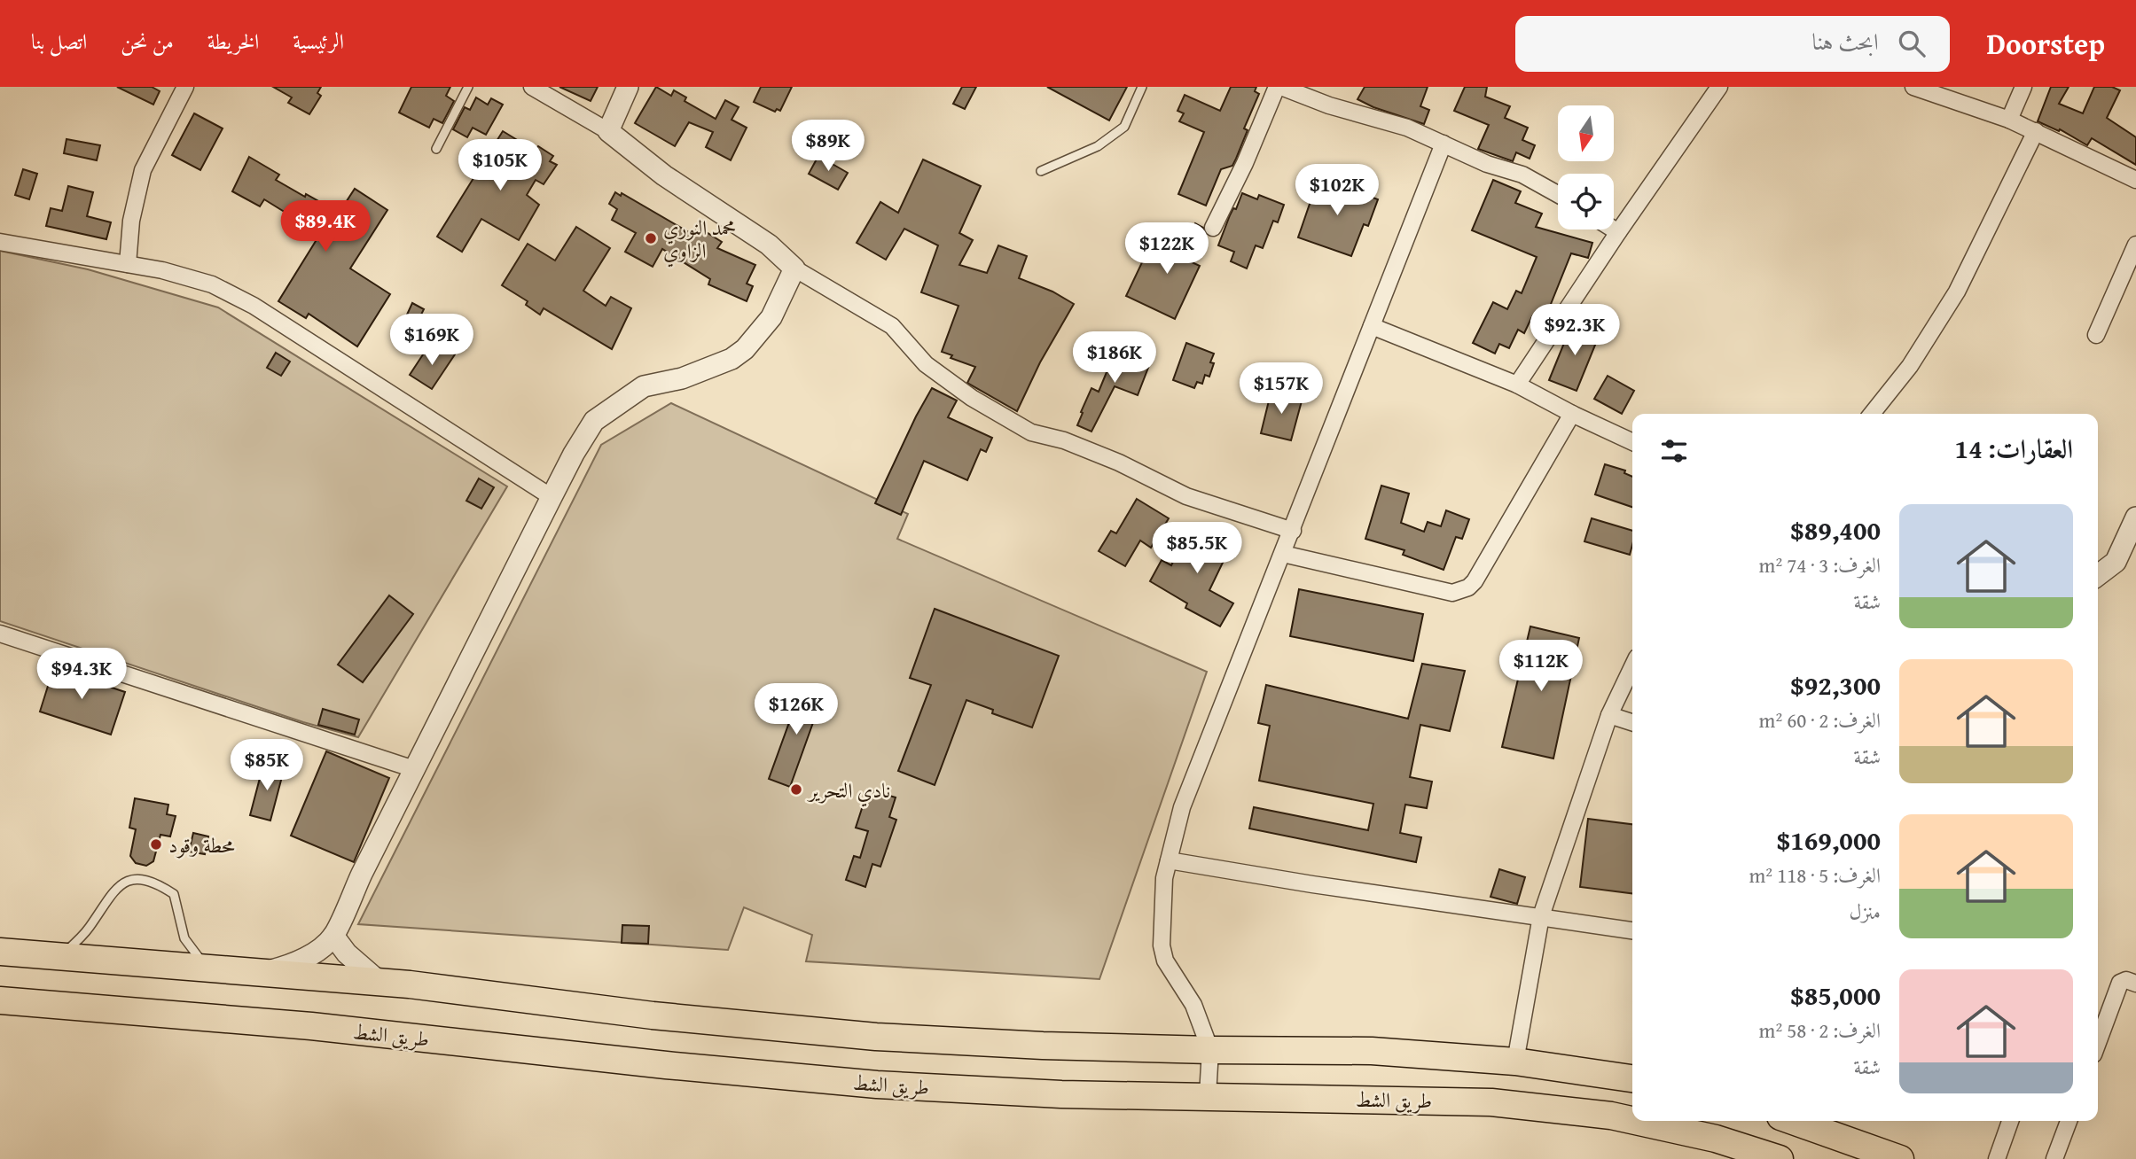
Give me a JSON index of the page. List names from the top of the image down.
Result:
{
  "streets": {
    "highway": ["طريق الشط"]
  },
  "places": ["محمد النوري الزاوي", "نادي التحرير", "محطة وقود"],
  "north": "bottom",
  "page": {
    "header": "Doorstep",
    "search": "ابحث هنا",
    "nav": [
      "الرئيسية",
      "الخريطة",
      "من نحن",
      "اتصل بنا"
    ],
    "price": [
      "$89K",
      "$105K",
      "$102K",
      "$89.4K",
      "$122K",
      "$92.3K",
      "$169K",
      "$186K",
      "$157K",
      "$85.5K",
      "$112K",
      "$94.3K",
      "$126K",
      "$85K"
    ],
    "heading": "العقارات: 14",
    "list": [
      {
        "name": "$89,400",
        "note": "الغرف: 3 · 74 m² · شقة"
      },
      {
        "name": "$92,300",
        "note": "الغرف: 2 · 60 m² · شقة"
      },
      {
        "name": "$169,000",
        "note": "الغرف: 5 · 118 m² · منزل"
      },
      {
        "name": "$85,000",
        "note": "الغرف: 2 · 58 m² · شقة"
      }
    ]
  }
}
